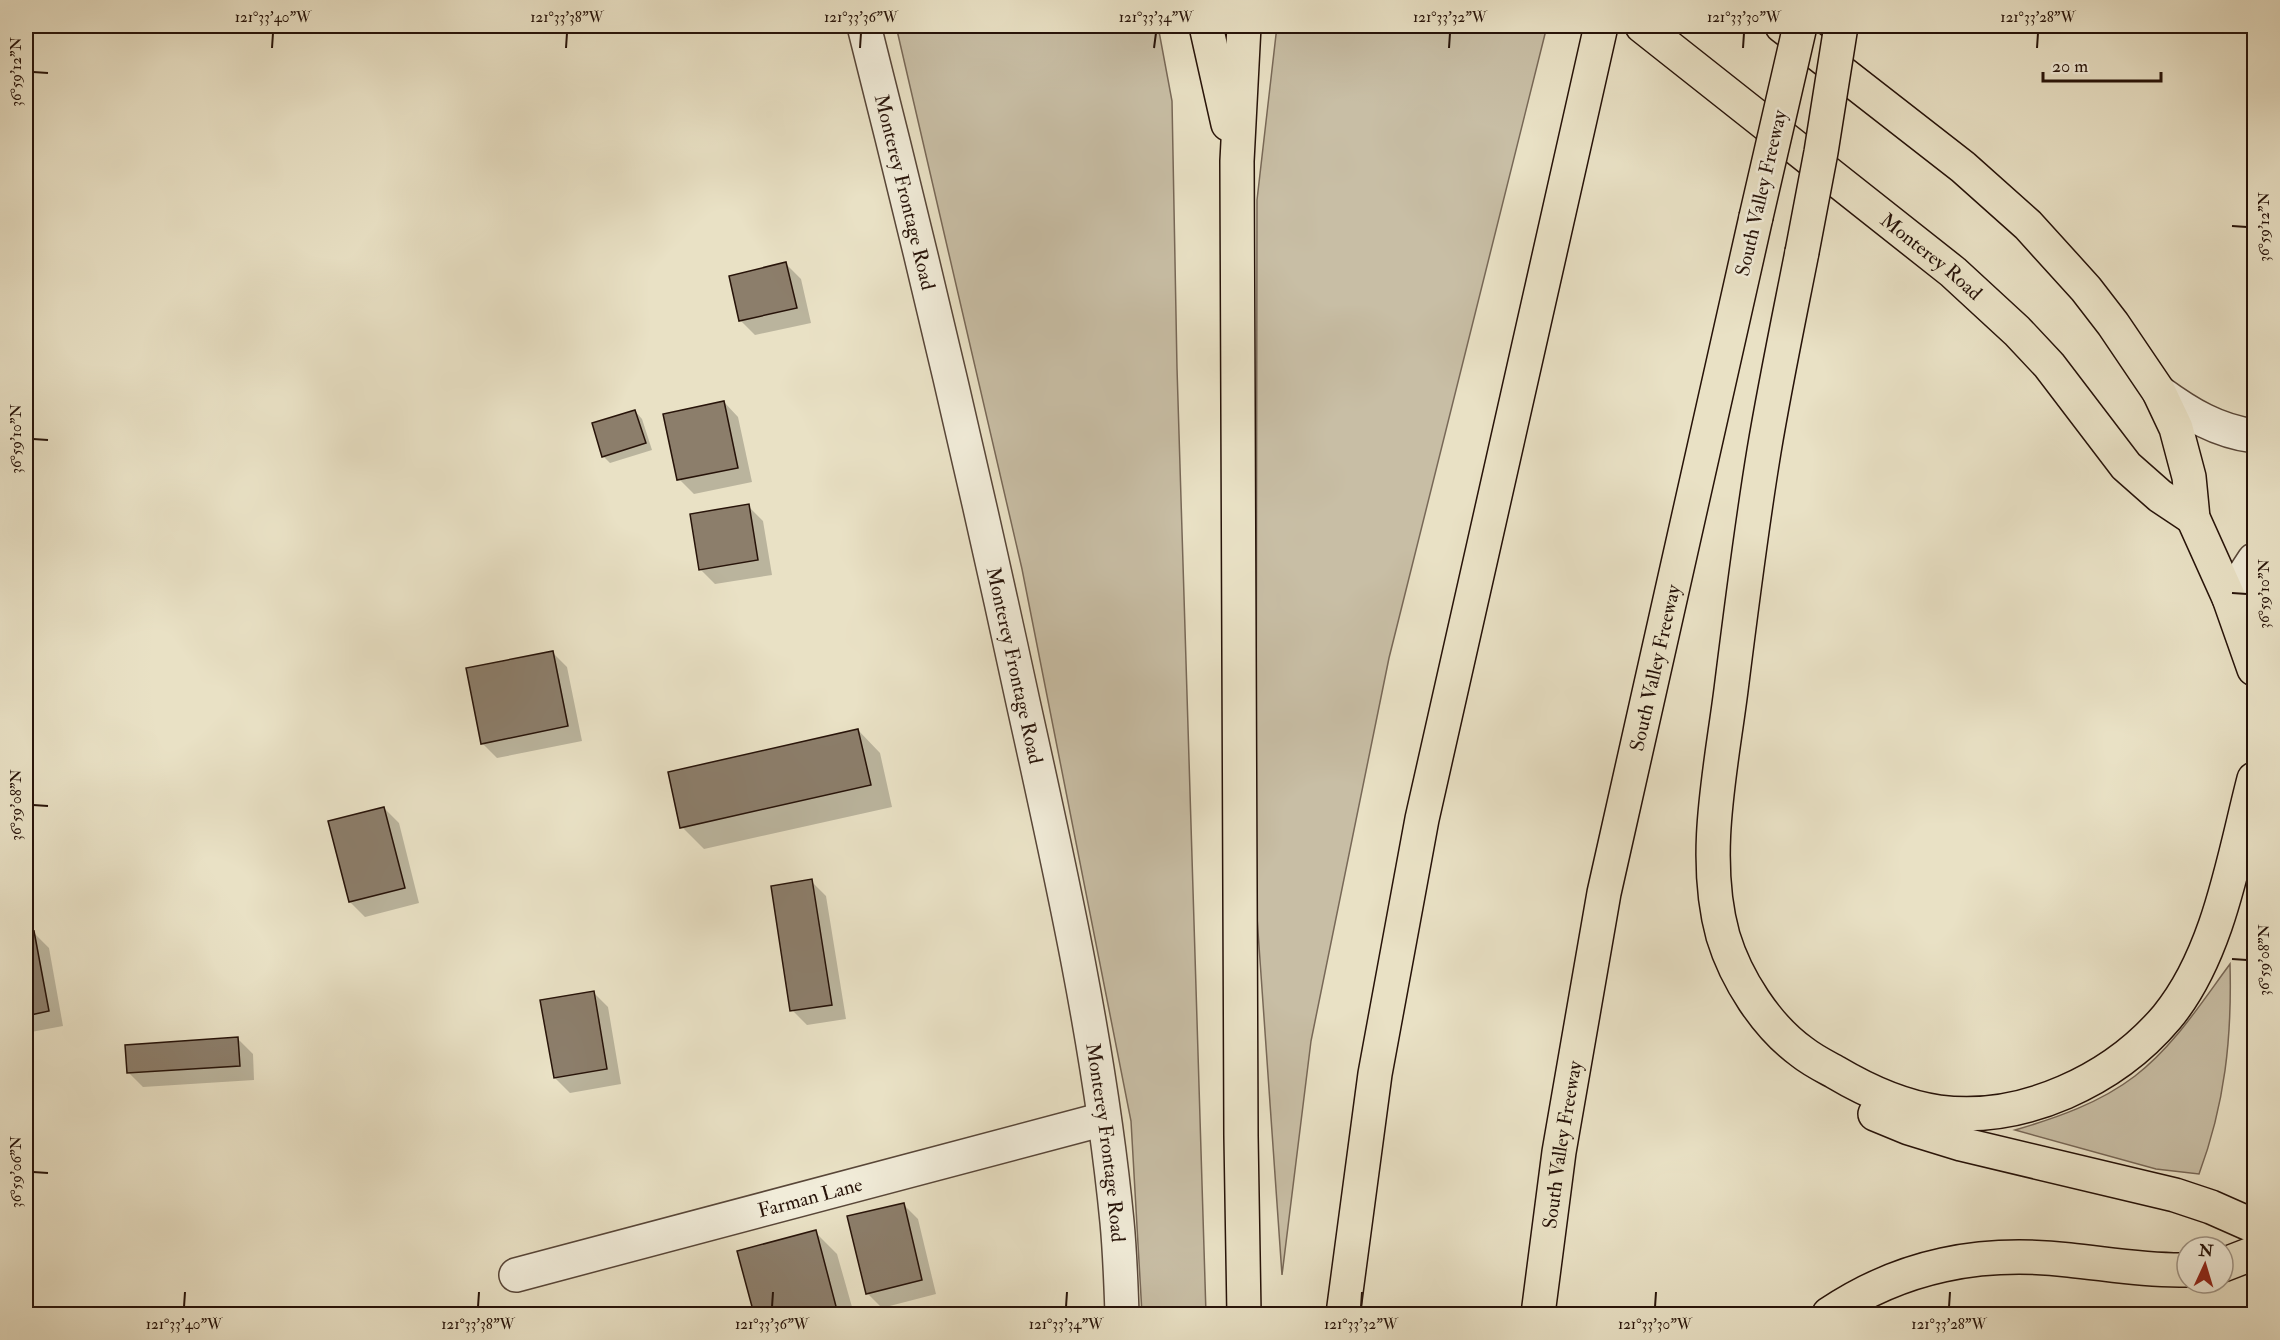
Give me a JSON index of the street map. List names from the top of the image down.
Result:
{
  "streets": {
    "main road": ["South Valley Freeway", "Monterey Road"],
    "street": ["Monterey Frontage Road", "Farman Lane"]
  },
  "crossings": [
    ["Monterey Frontage Road", "Farman Lane"]
  ],
  "scale_bar": "20 m",
  "north": "top",
  "coordinates": [
    "121°33'40\"W",
    "121°33'38\"W",
    "121°33'36\"W",
    "121°33'34\"W",
    "121°33'32\"W",
    "121°33'30\"W",
    "121°33'28\"W",
    "36°59'12\"N",
    "36°59'10\"N",
    "36°59'08\"N",
    "36°59'06\"N"
  ]
}
